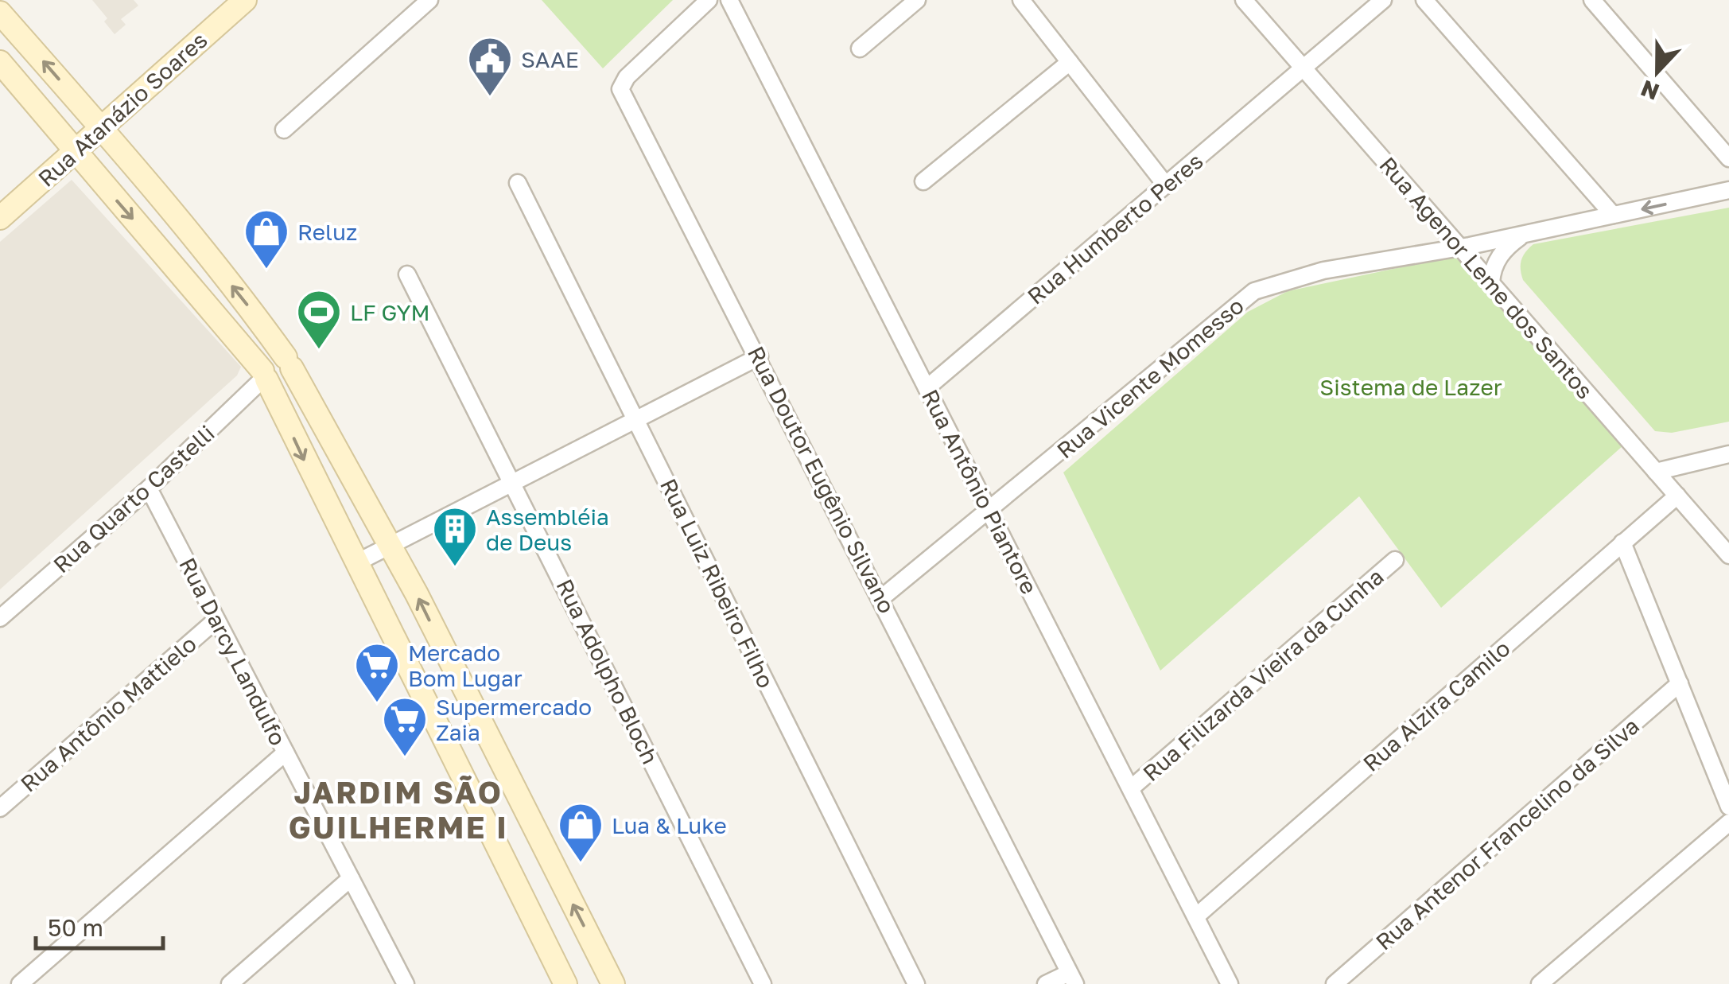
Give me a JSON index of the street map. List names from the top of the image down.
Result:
{
  "streets": {
    "main road": ["Rua Atanázio Soares"],
    "street": [
      "Rua Humberto Peres",
      "Rua Agenor Leme dos Santos",
      "Rua Vicente Momesso",
      "Rua Doutor Eugênio Silvano",
      "Rua Antônio Piantore",
      "Rua Quarto Castelli",
      "Rua Luiz Ribeiro Filho",
      "Rua Darcy Landulfo",
      "Rua Adolpho Bloch",
      "Rua Filizarda Vieira da Cunha",
      "Rua Alzira Camilo",
      "Rua Antônio Mattielo",
      "Rua Antenor Francelino da Silva"
    ]
  },
  "crossings": [
    ["Rua Humberto Peres", "Rua Agenor Leme dos Santos"],
    ["Rua Humberto Peres", "Rua Antônio Piantore"],
    ["Rua Agenor Leme dos Santos", "Rua Vicente Momesso"],
    ["Rua Agenor Leme dos Santos", "Rua Alzira Camilo"],
    ["Rua Vicente Momesso", "Rua Doutor Eugênio Silvano"],
    ["Rua Vicente Momesso", "Rua Antônio Piantore"],
    ["Rua Antônio Piantore", "Rua Filizarda Vieira da Cunha"],
    ["Rua Antônio Piantore", "Rua Alzira Camilo"],
    ["Rua Quarto Castelli", "Rua Darcy Landulfo"],
    ["Rua Darcy Landulfo", "Rua Antônio Mattielo"]
  ],
  "districts": ["JARDIM SÃO GUILHERME I"],
  "parks": ["Sistema de Lazer"],
  "places": {
    "public building": ["SAAE"],
    "shop": ["Reluz", "Lua & Luke"],
    "sports": ["LF GYM"],
    "building": ["Assembléia de Deus"],
    "supermarket": ["Mercado Bom Lugar", "Supermercado Zaia"]
  },
  "scale_bar": "50 m",
  "north": "bottom"
}
